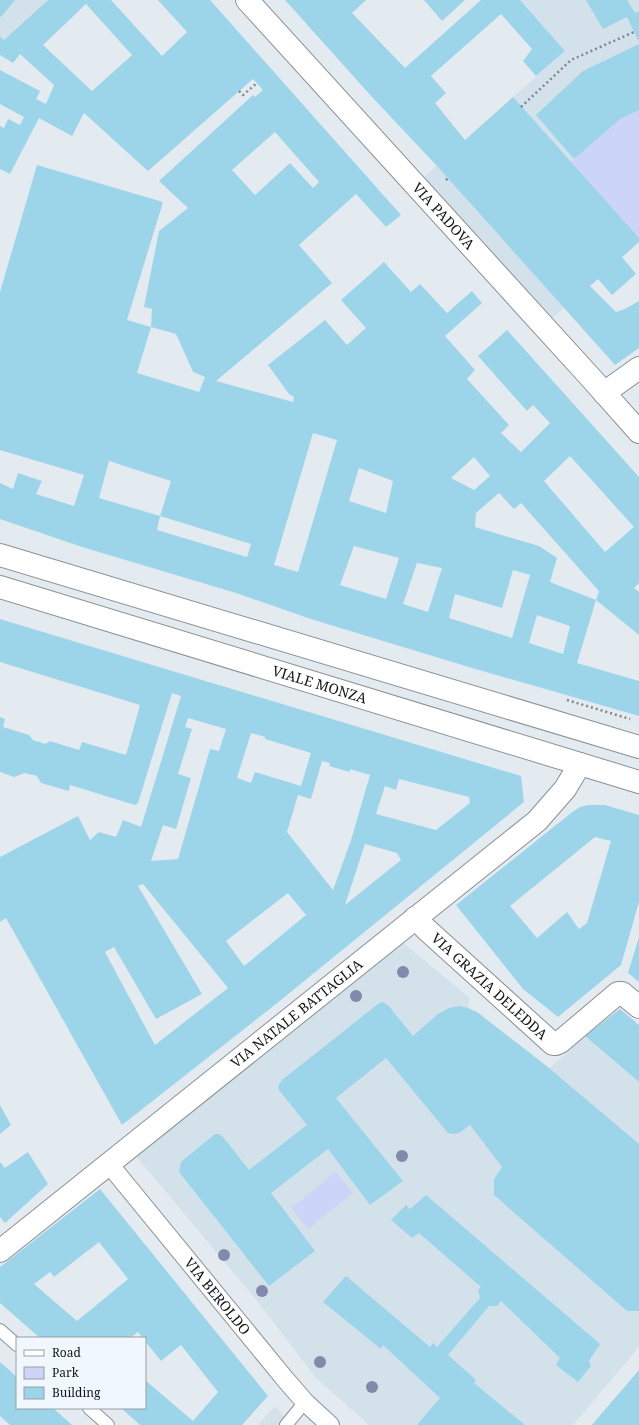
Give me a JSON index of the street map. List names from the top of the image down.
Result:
{
  "streets": {
    "street": [
      "VIA PADOVA",
      "VIALE MONZA",
      "VIA GRAZIA DELEDDA",
      "VIA NATALE BATTAGLIA",
      "VIA BEROLDO"
    ]
  },
  "crossings": [
    ["VIALE MONZA", "VIA NATALE BATTAGLIA"],
    ["VIA GRAZIA DELEDDA", "VIA NATALE BATTAGLIA"],
    ["VIA NATALE BATTAGLIA", "VIA BEROLDO"]
  ],
  "legend": ["Road", "Park", "Building"]
}
